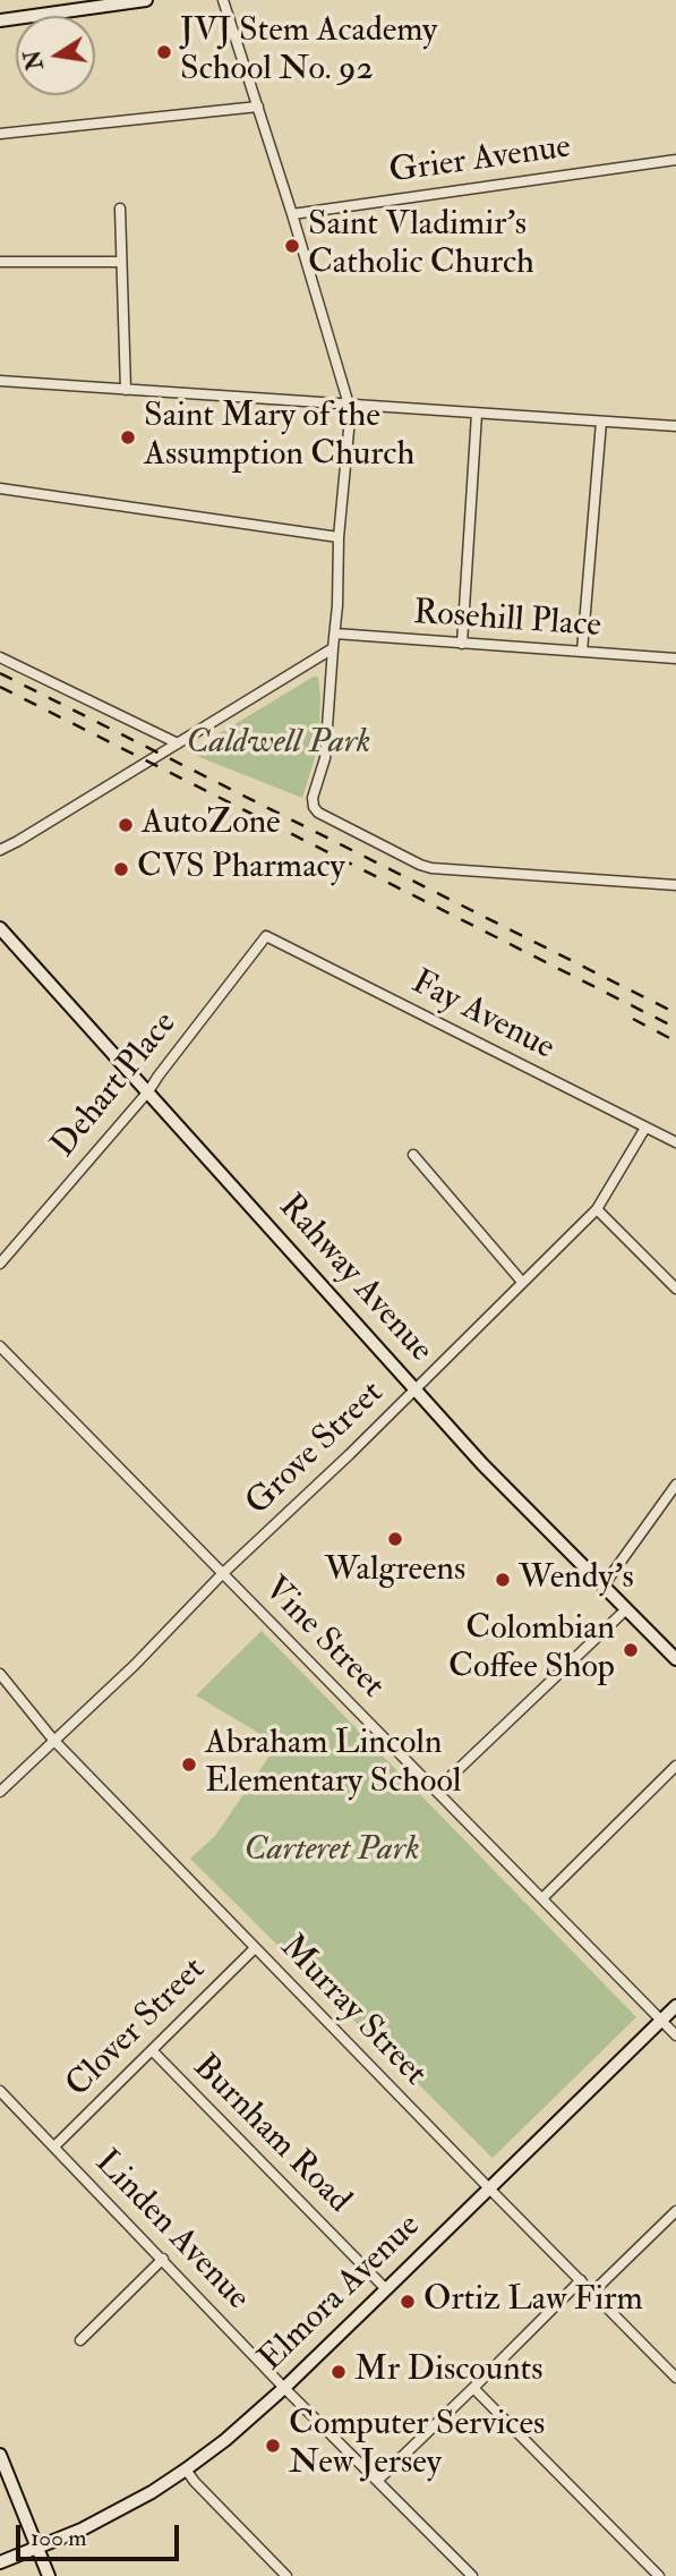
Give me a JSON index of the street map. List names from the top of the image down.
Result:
{
  "streets": {
    "main road": ["Rahway Avenue", "Elmora Avenue"],
    "street": [
      "Grier Avenue",
      "Rosehill Place",
      "Fay Avenue",
      "Dehart Place",
      "Grove Street",
      "Vine Street",
      "Murray Street",
      "Clover Street",
      "Burnham Road",
      "Linden Avenue"
    ]
  },
  "crossings": [
    ["Fay Avenue", "Dehart Place"],
    ["Fay Avenue", "Grove Street"],
    ["Dehart Place", "Rahway Avenue"],
    ["Rahway Avenue", "Grove Street"],
    ["Grove Street", "Vine Street"],
    ["Grove Street", "Murray Street"],
    ["Vine Street", "Elmora Avenue"],
    ["Murray Street", "Clover Street"],
    ["Murray Street", "Elmora Avenue"],
    ["Clover Street", "Burnham Road"],
    ["Clover Street", "Linden Avenue"],
    ["Burnham Road", "Elmora Avenue"],
    ["Linden Avenue", "Elmora Avenue"]
  ],
  "parks": ["Caldwell Park", "Carteret Park"],
  "places": [
    "JVJ Stem Academy School No. 92",
    "Saint Vladimir's Catholic Church",
    "Saint Mary of the Assumption Church",
    "AutoZone",
    "CVS Pharmacy",
    "Walgreens",
    "Wendy's",
    "Colombian Coffee Shop",
    "Abraham Lincoln Elementary School",
    "Ortiz Law Firm",
    "Mr Discounts",
    "Computer Services New Jersey"
  ],
  "scale_bar": "100 m",
  "north": "left"
}
